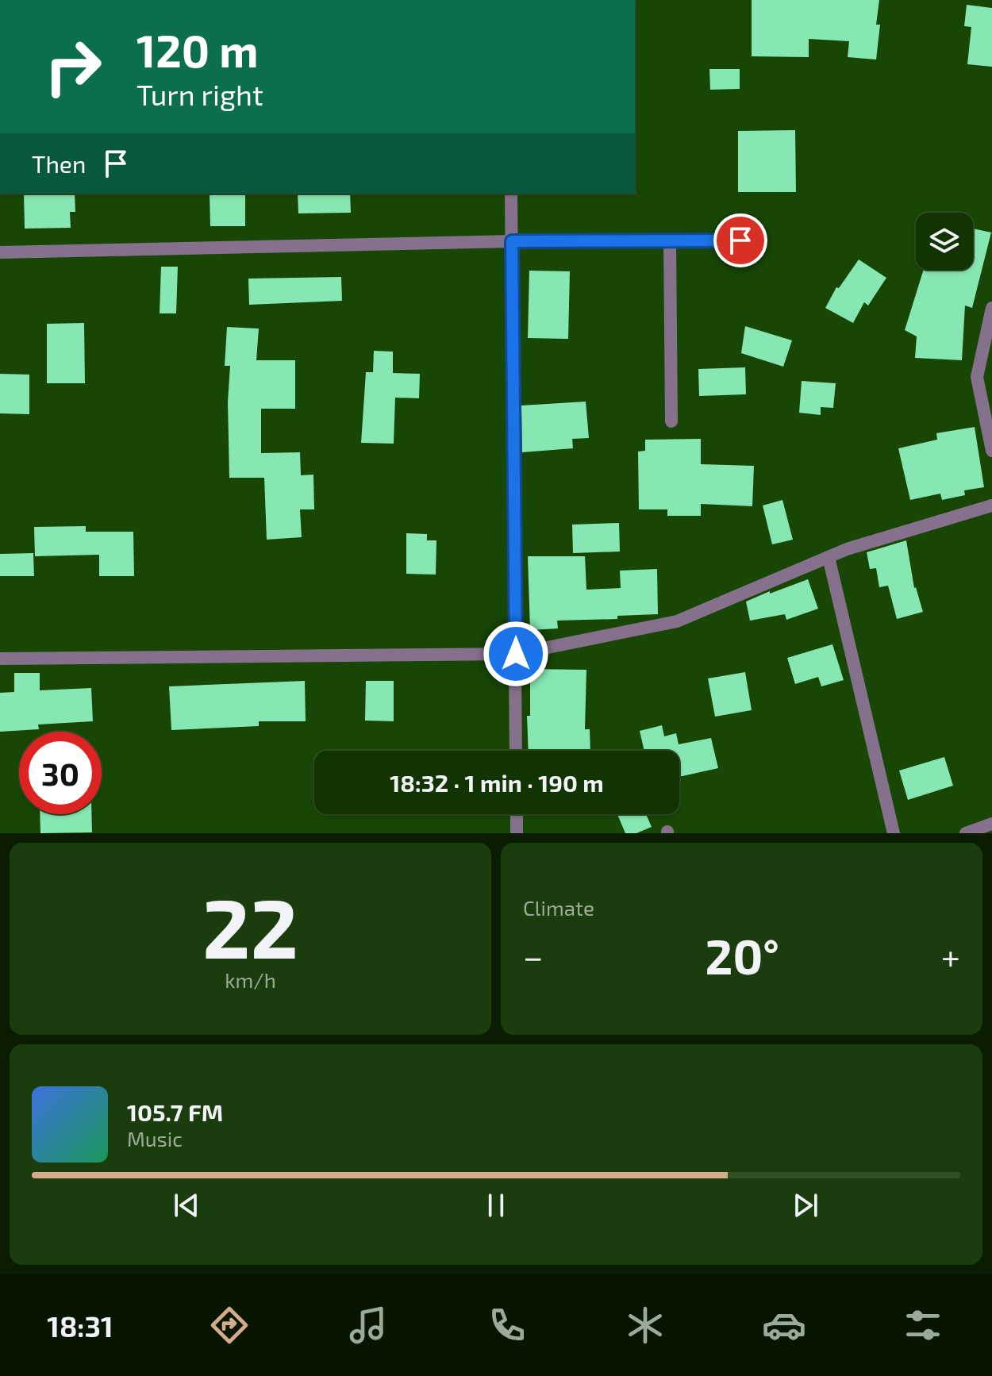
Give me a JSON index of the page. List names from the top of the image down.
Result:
{
  "page": {
    "turn": ["120 m", "Turn right"],
    "then": "Then",
    "limit": "30",
    "trip": "18:32 · 1 min · 190 m",
    "tile": [
      ["22", "km/h"],
      "Climate"
    ],
    "heat": ["−", "20°", "+"],
    "song": ["105.7 FM", "Music"],
    "tabs": "18:31"
  }
}
